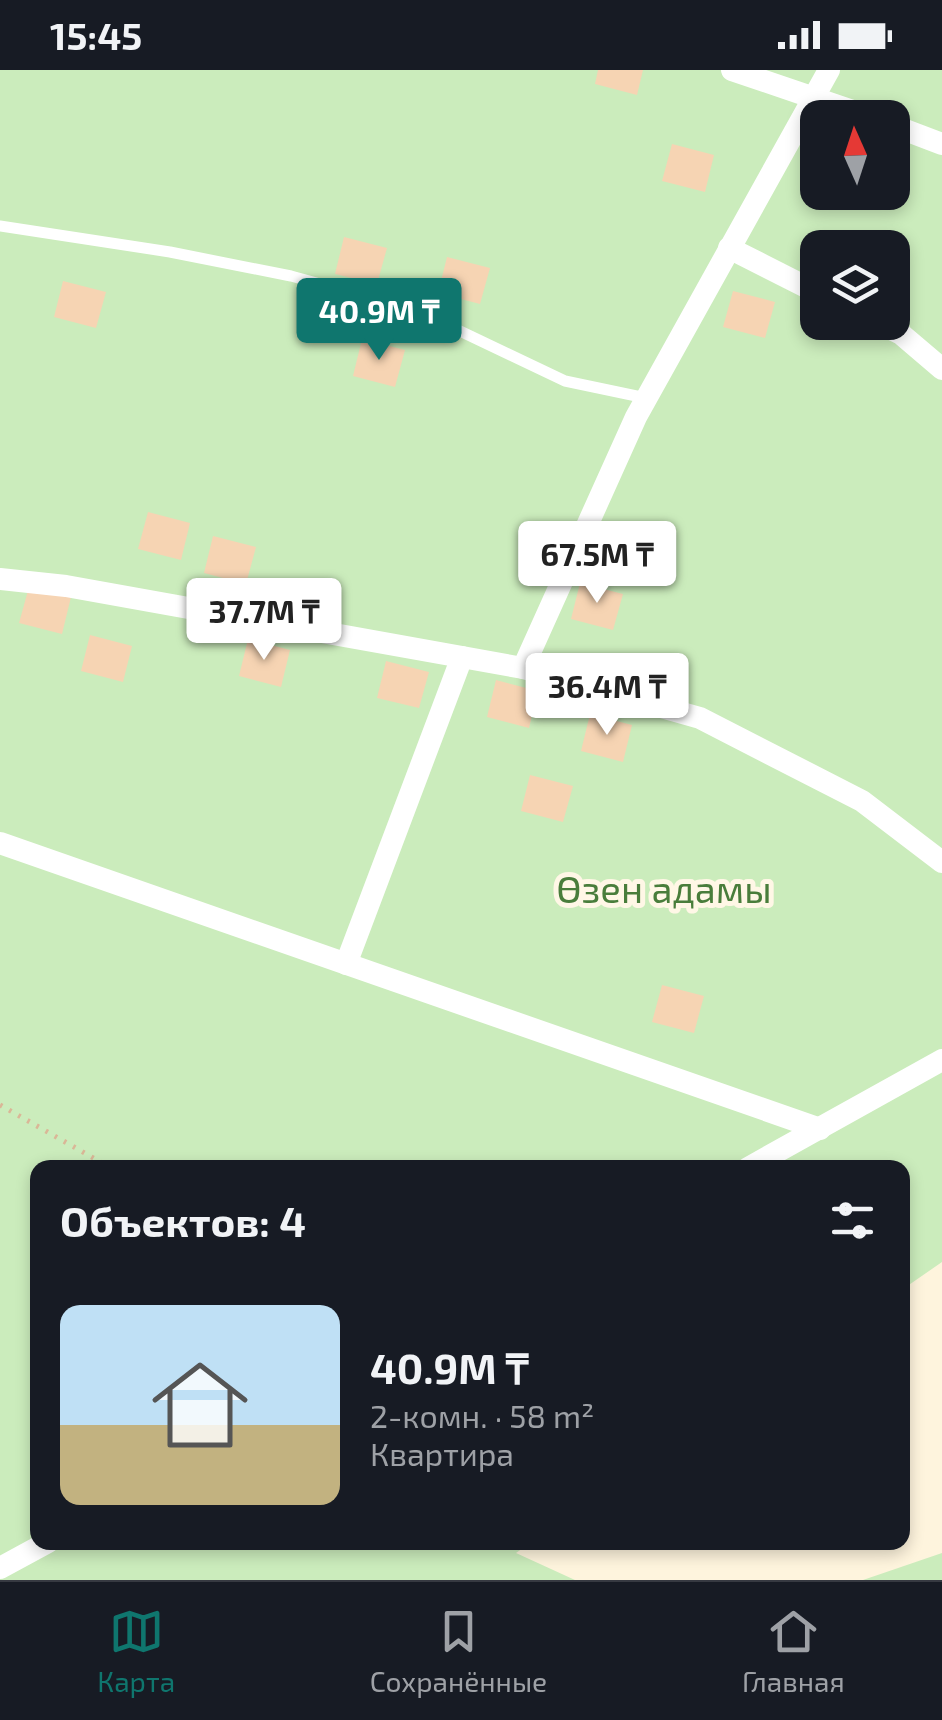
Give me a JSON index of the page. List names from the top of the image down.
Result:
{
  "parks": ["Өзен адамы"],
  "north": "top",
  "page": {
    "status": "15:45",
    "price": [
      "40.9M ₸",
      "67.5M ₸",
      "37.7M ₸",
      "36.4M ₸"
    ],
    "heading": "Объектов: 4",
    "list": [
      {
        "name": "40.9M ₸",
        "note": "2-комн. · 58 m² · Квартира"
      }
    ],
    "tabs": ["Карта", "Сохранённые", "Главная"]
  }
}
